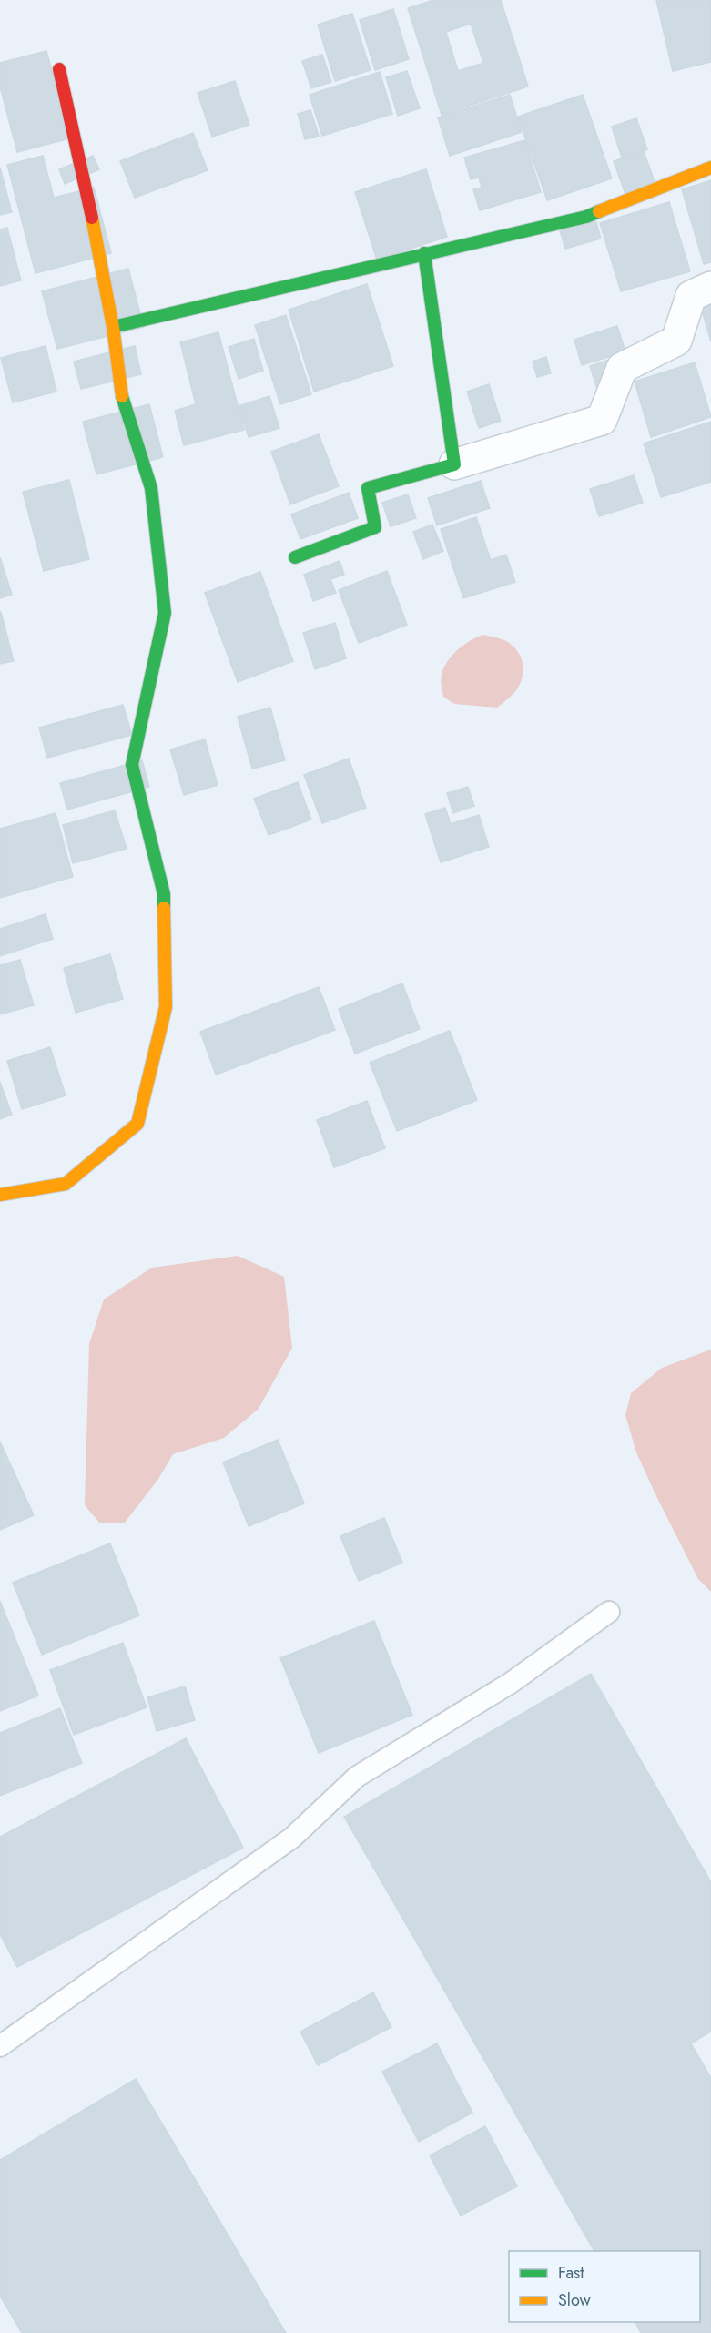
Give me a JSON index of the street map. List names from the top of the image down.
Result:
{
  "legend": ["Fast", "Slow"]
}
